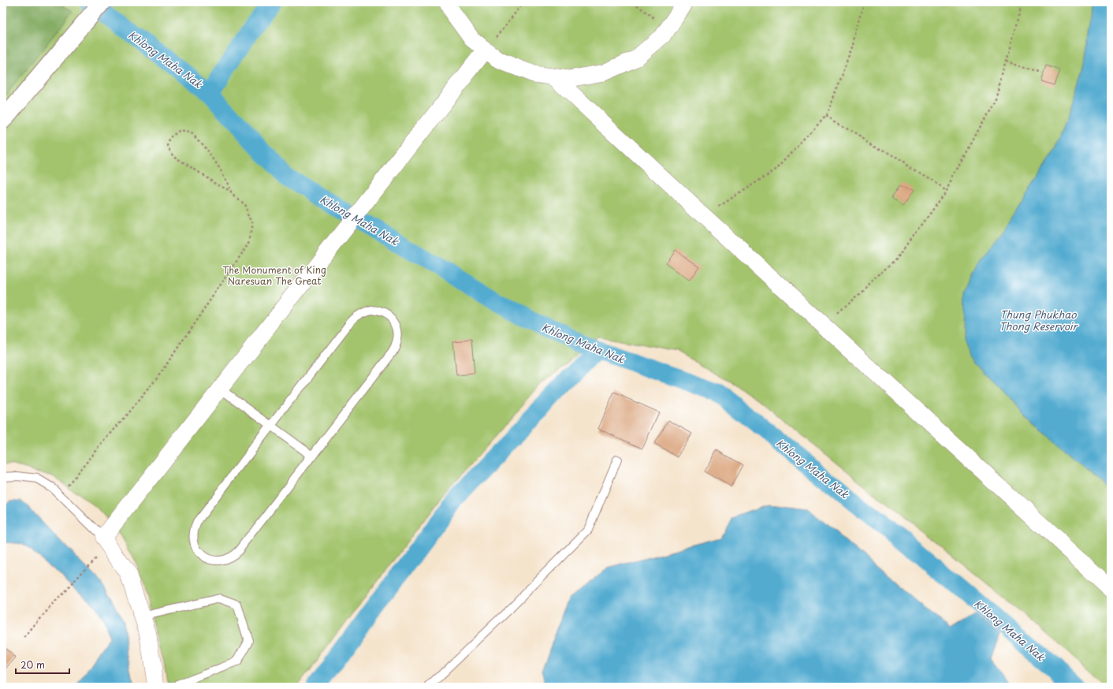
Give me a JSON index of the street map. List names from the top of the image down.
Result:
{
  "water": ["Khlong Maha Nak", "Thung Phukhao Thong Reservoir"],
  "parks": ["The Monument of King Naresuan The Great"],
  "scale_bar": "20 m"
}
